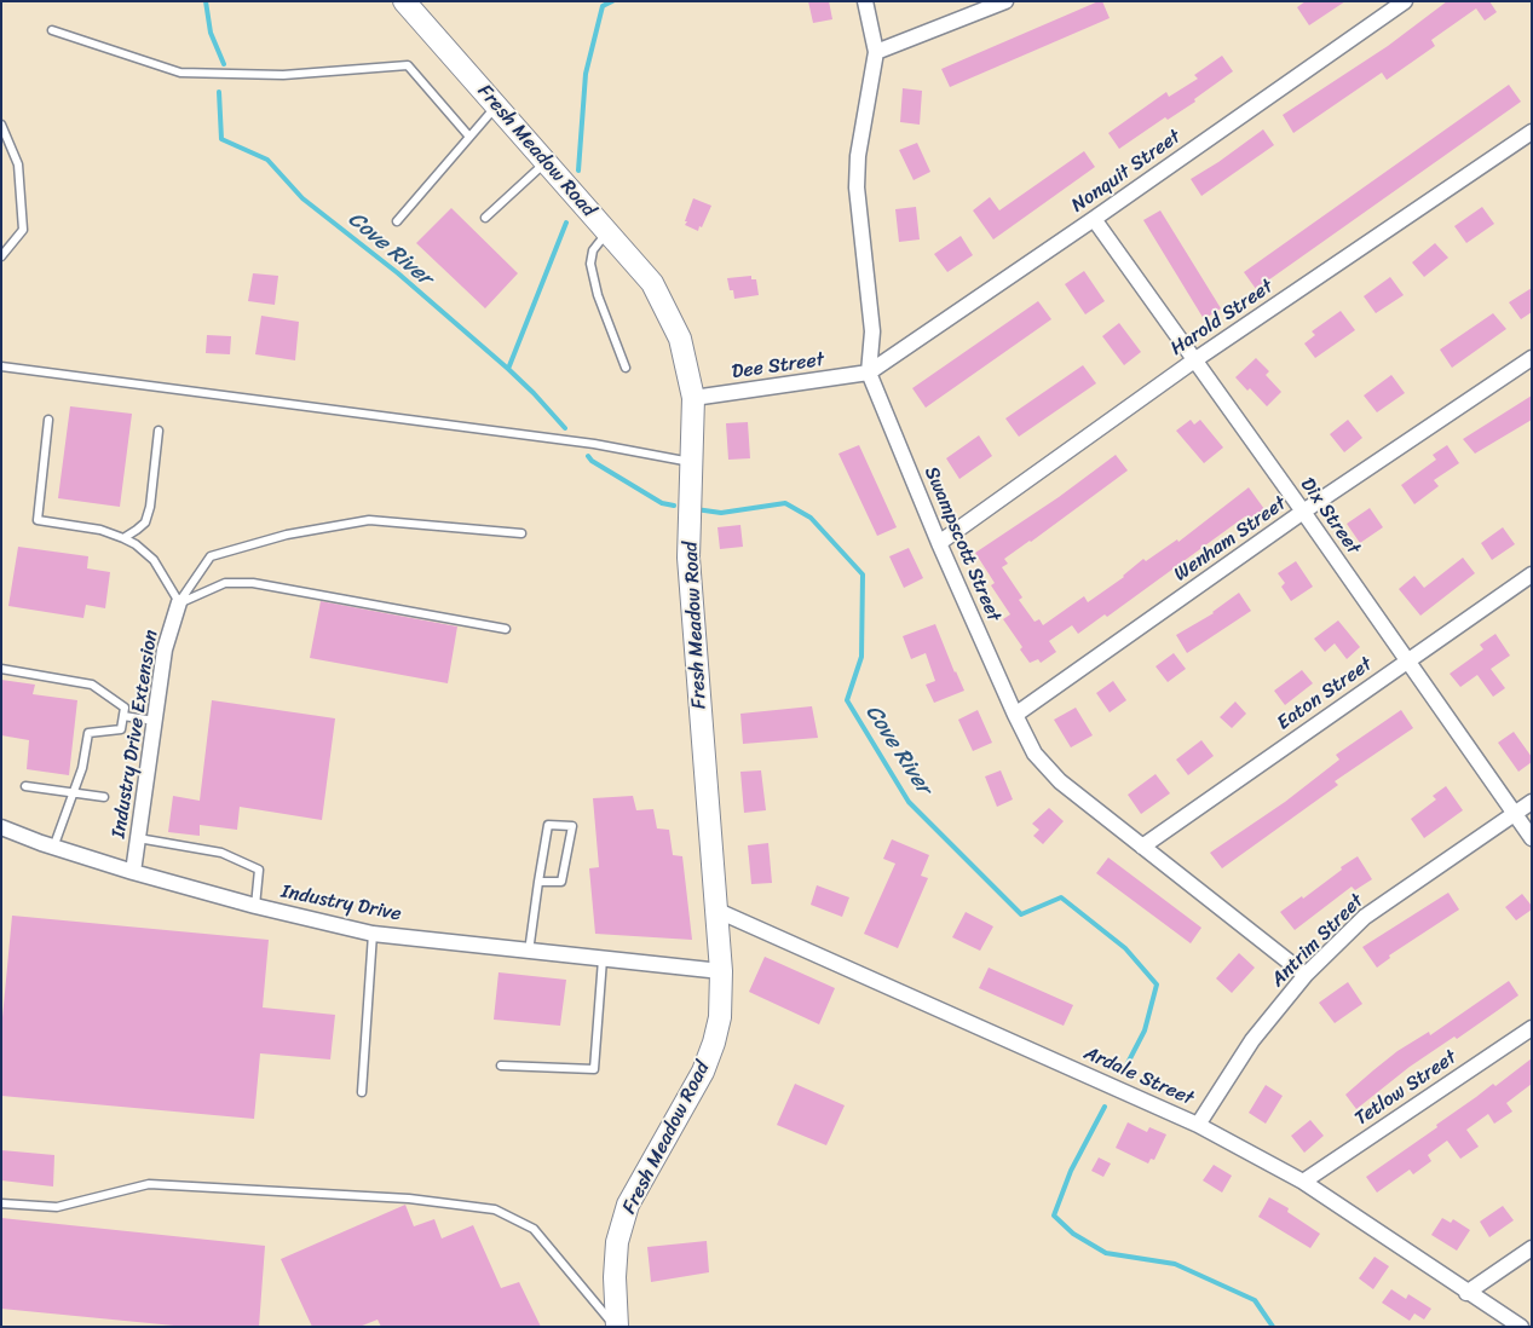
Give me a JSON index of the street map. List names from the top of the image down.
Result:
{
  "streets": {
    "street": [
      "Fresh Meadow Road",
      "Nonquit Street",
      "Harold Street",
      "Dee Street",
      "Dix Street",
      "Wenham Street",
      "Swampscott Street",
      "Eaton Street",
      "Industry Drive Extension",
      "Industry Drive",
      "Antrim Street",
      "Ardale Street",
      "Tetlow Street"
    ]
  },
  "crossings": [
    ["Fresh Meadow Road", "Dee Street"],
    ["Fresh Meadow Road", "Industry Drive"],
    ["Fresh Meadow Road", "Ardale Street"],
    ["Nonquit Street", "Dee Street"],
    ["Nonquit Street", "Dix Street"],
    ["Nonquit Street", "Swampscott Street"],
    ["Harold Street", "Dix Street"],
    ["Harold Street", "Swampscott Street"],
    ["Dee Street", "Swampscott Street"],
    ["Dix Street", "Wenham Street"],
    ["Dix Street", "Eaton Street"],
    ["Dix Street", "Antrim Street"],
    ["Wenham Street", "Swampscott Street"],
    ["Swampscott Street", "Eaton Street"],
    ["Swampscott Street", "Antrim Street"],
    ["Industry Drive Extension", "Industry Drive"],
    ["Antrim Street", "Ardale Street"],
    ["Ardale Street", "Tetlow Street"]
  ],
  "water": ["Cove River"]
}
